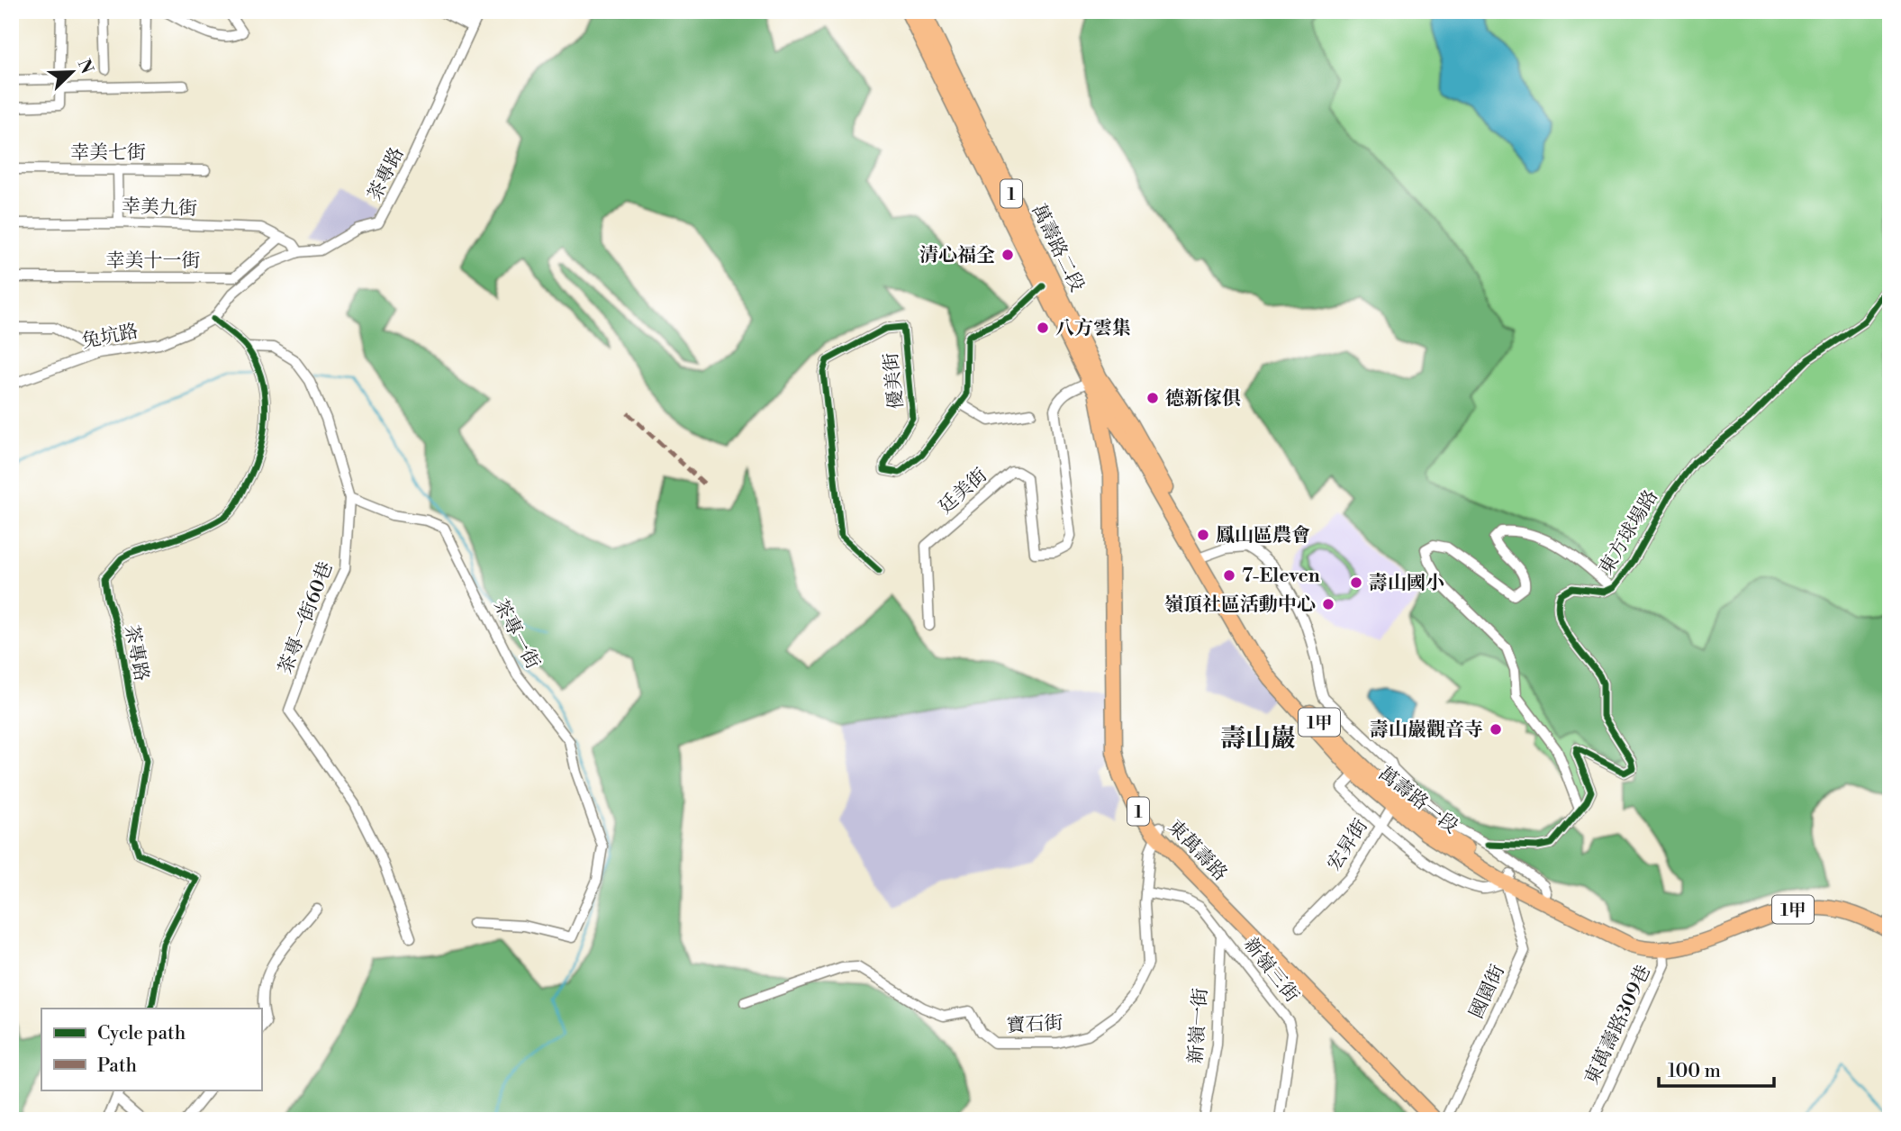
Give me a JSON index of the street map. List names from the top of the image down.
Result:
{
  "streets": {
    "main road": [
      "1",
      "萬壽路二段",
      "1甲",
      "萬壽路一段",
      "東萬壽路"
    ],
    "street": [
      "幸美七街",
      "茶專路",
      "幸美九街",
      "幸美十一街",
      "兔坑路",
      "優美街",
      "廷美街",
      "東方球場路",
      "茶專一街60巷",
      "茶專一街",
      "宏昇街",
      "新嶺三街",
      "國園街",
      "寶石街",
      "東萬壽路309巷",
      "新嶺一街"
    ]
  },
  "crossings": [
    ["茶專路", "幸美九街"],
    ["茶專路", "兔坑路"],
    ["幸美九街", "幸美十一街"],
    ["萬壽路二段", "優美街"],
    ["萬壽路二段", "廷美街"],
    ["萬壽路二段", "萬壽路一段"],
    ["萬壽路二段", "東萬壽路"],
    ["廷美街", "東萬壽路"],
    ["茶專一街60巷", "茶專一街"],
    ["萬壽路一段", "宏昇街"],
    ["萬壽路一段", "東萬壽路"],
    ["萬壽路一段", "國園街"],
    ["萬壽路一段", "東萬壽路309巷"],
    ["東萬壽路", "國園街"],
    ["東萬壽路", "寶石街"],
    ["新嶺三街", "寶石街"],
    ["新嶺三街", "新嶺一街"]
  ],
  "districts": ["壽山巖"],
  "places": [
    "清心福全",
    "八方雲集",
    "德新傢俱",
    "鳳山區農會",
    "7-Eleven",
    "壽山國小",
    "嶺頂社區活動中心",
    "壽山巖觀音寺"
  ],
  "legend": ["Cycle path", "Path"],
  "scale_bar": "100 m",
  "north": "top right"
}
